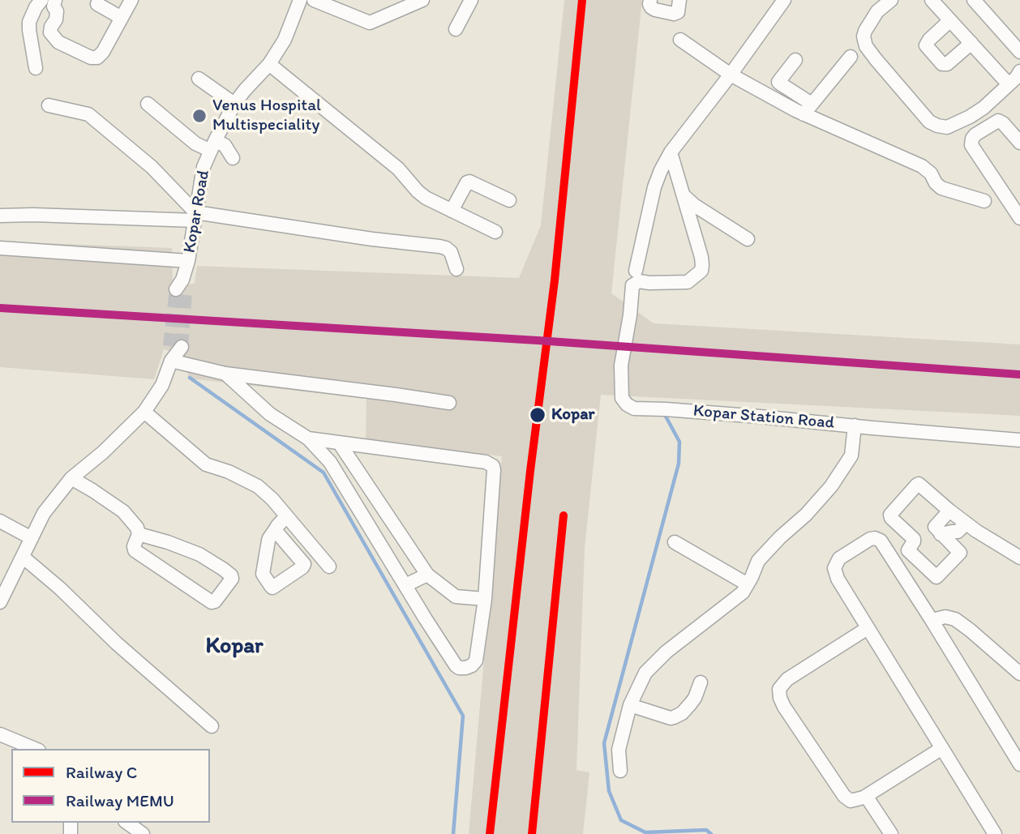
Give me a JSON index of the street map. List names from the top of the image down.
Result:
{
  "streets": {
    "street": ["Kopar Road", "Kopar Station Road"]
  },
  "districts": ["Kopar"],
  "places": ["Venus Hospital Multispeciality", "Kopar"],
  "lines": ["rail line C", "rail line MEMU"],
  "legend": ["Railway C", "Railway MEMU"]
}
